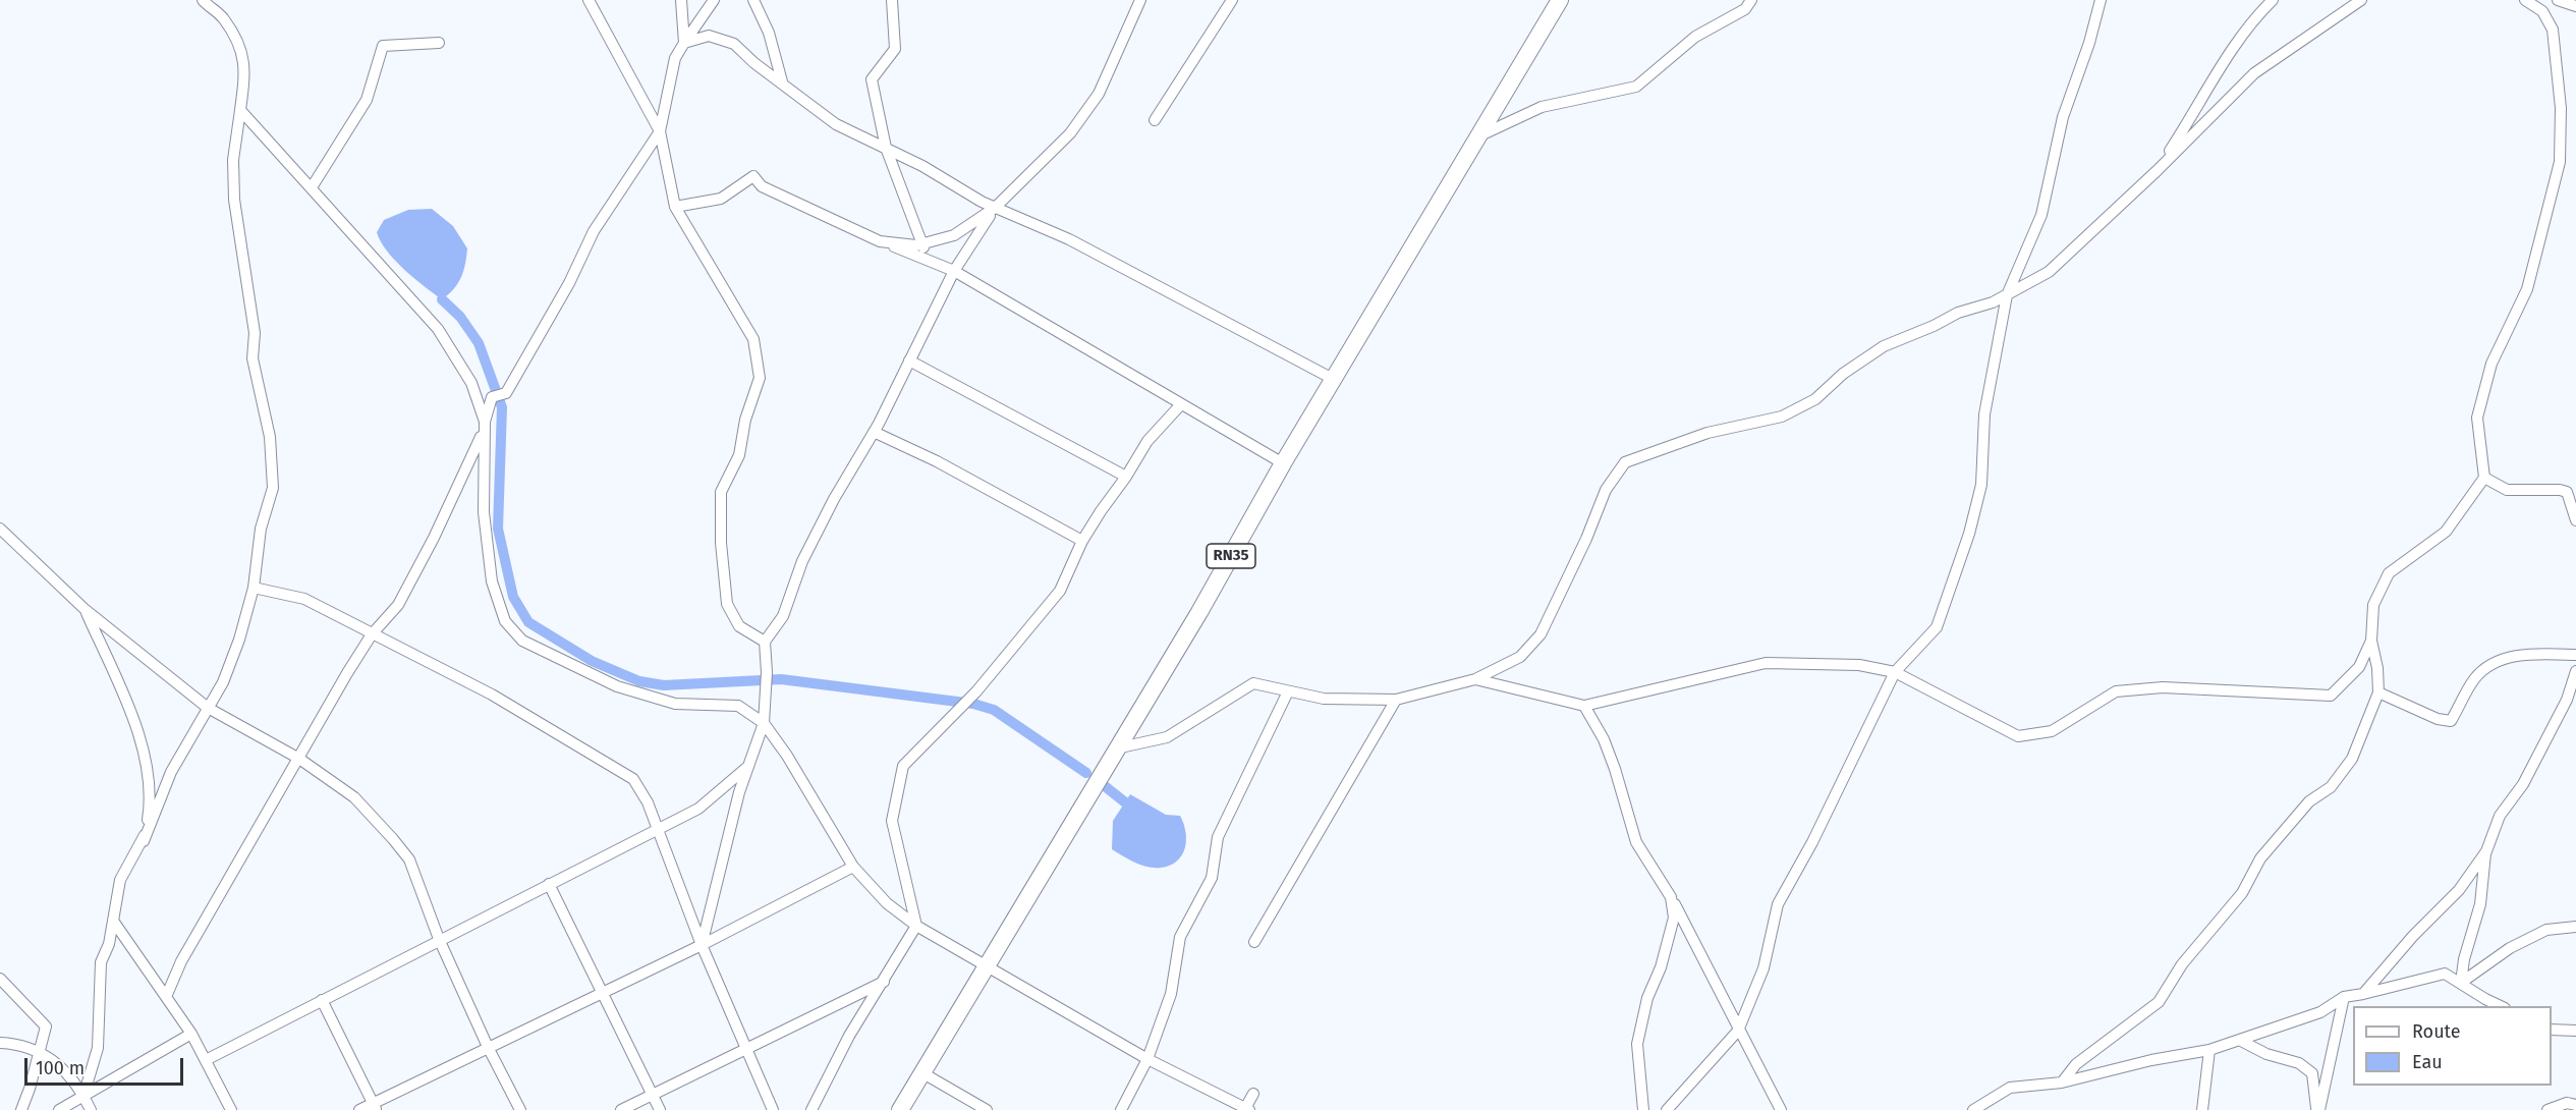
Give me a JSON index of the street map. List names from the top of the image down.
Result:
{
  "streets": {
    "main road": ["RN35"]
  },
  "legend": ["Route", "Eau"],
  "scale_bar": "100 m"
}
